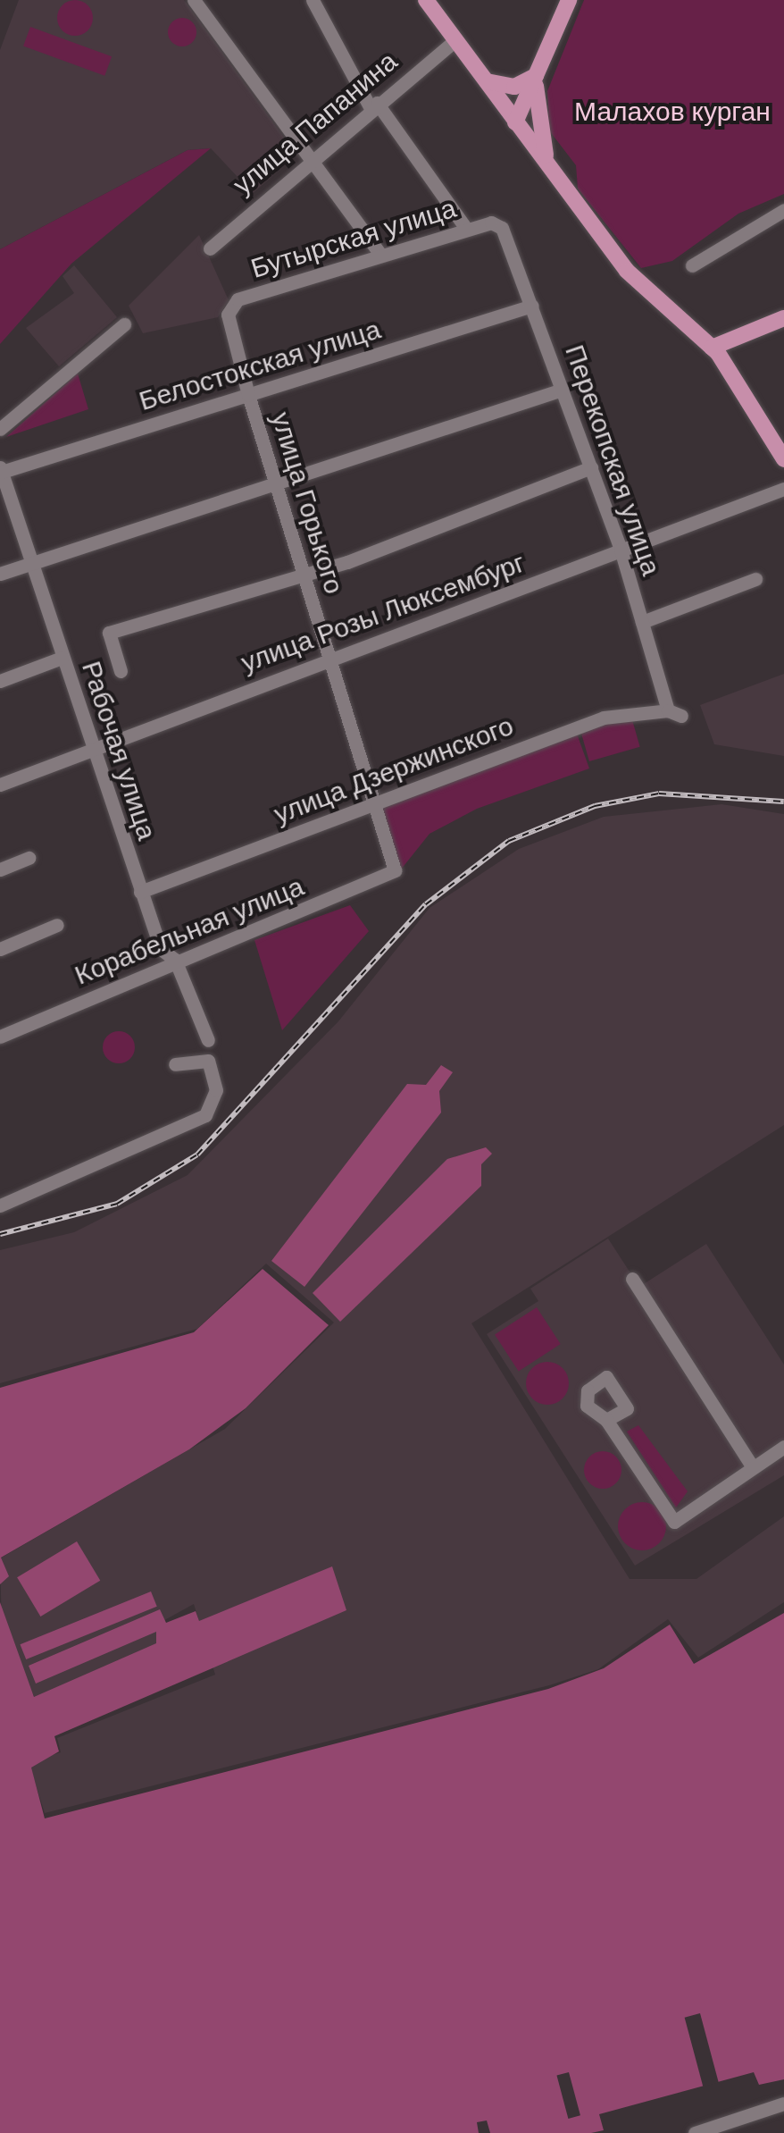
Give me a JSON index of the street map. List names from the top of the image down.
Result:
{
  "streets": {
    "street": [
      "улица Папанина",
      "Бутырская улица",
      "Белостокская улица",
      "Перекопская улица",
      "улица Горького",
      "улица Розы Люксембург",
      "Рабочая улица",
      "улица Дзержинского",
      "Корабельная улица"
    ]
  },
  "crossings": [
    ["Бутырская улица", "Перекопская улица"],
    ["Бутырская улица", "улица Горького"],
    ["Белостокская улица", "Перекопская улица"],
    ["Белостокская улица", "улица Горького"],
    ["Белостокская улица", "Рабочая улица"],
    ["Перекопская улица", "улица Розы Люксембург"],
    ["Перекопская улица", "улица Дзержинского"],
    ["улица Горького", "улица Розы Люксембург"],
    ["улица Горького", "улица Дзержинского"],
    ["улица Горького", "Корабельная улица"],
    ["улица Розы Люксембург", "Рабочая улица"],
    ["Рабочая улица", "улица Дзержинского"],
    ["Рабочая улица", "Корабельная улица"]
  ],
  "parks": ["Малахов курган"]
}
